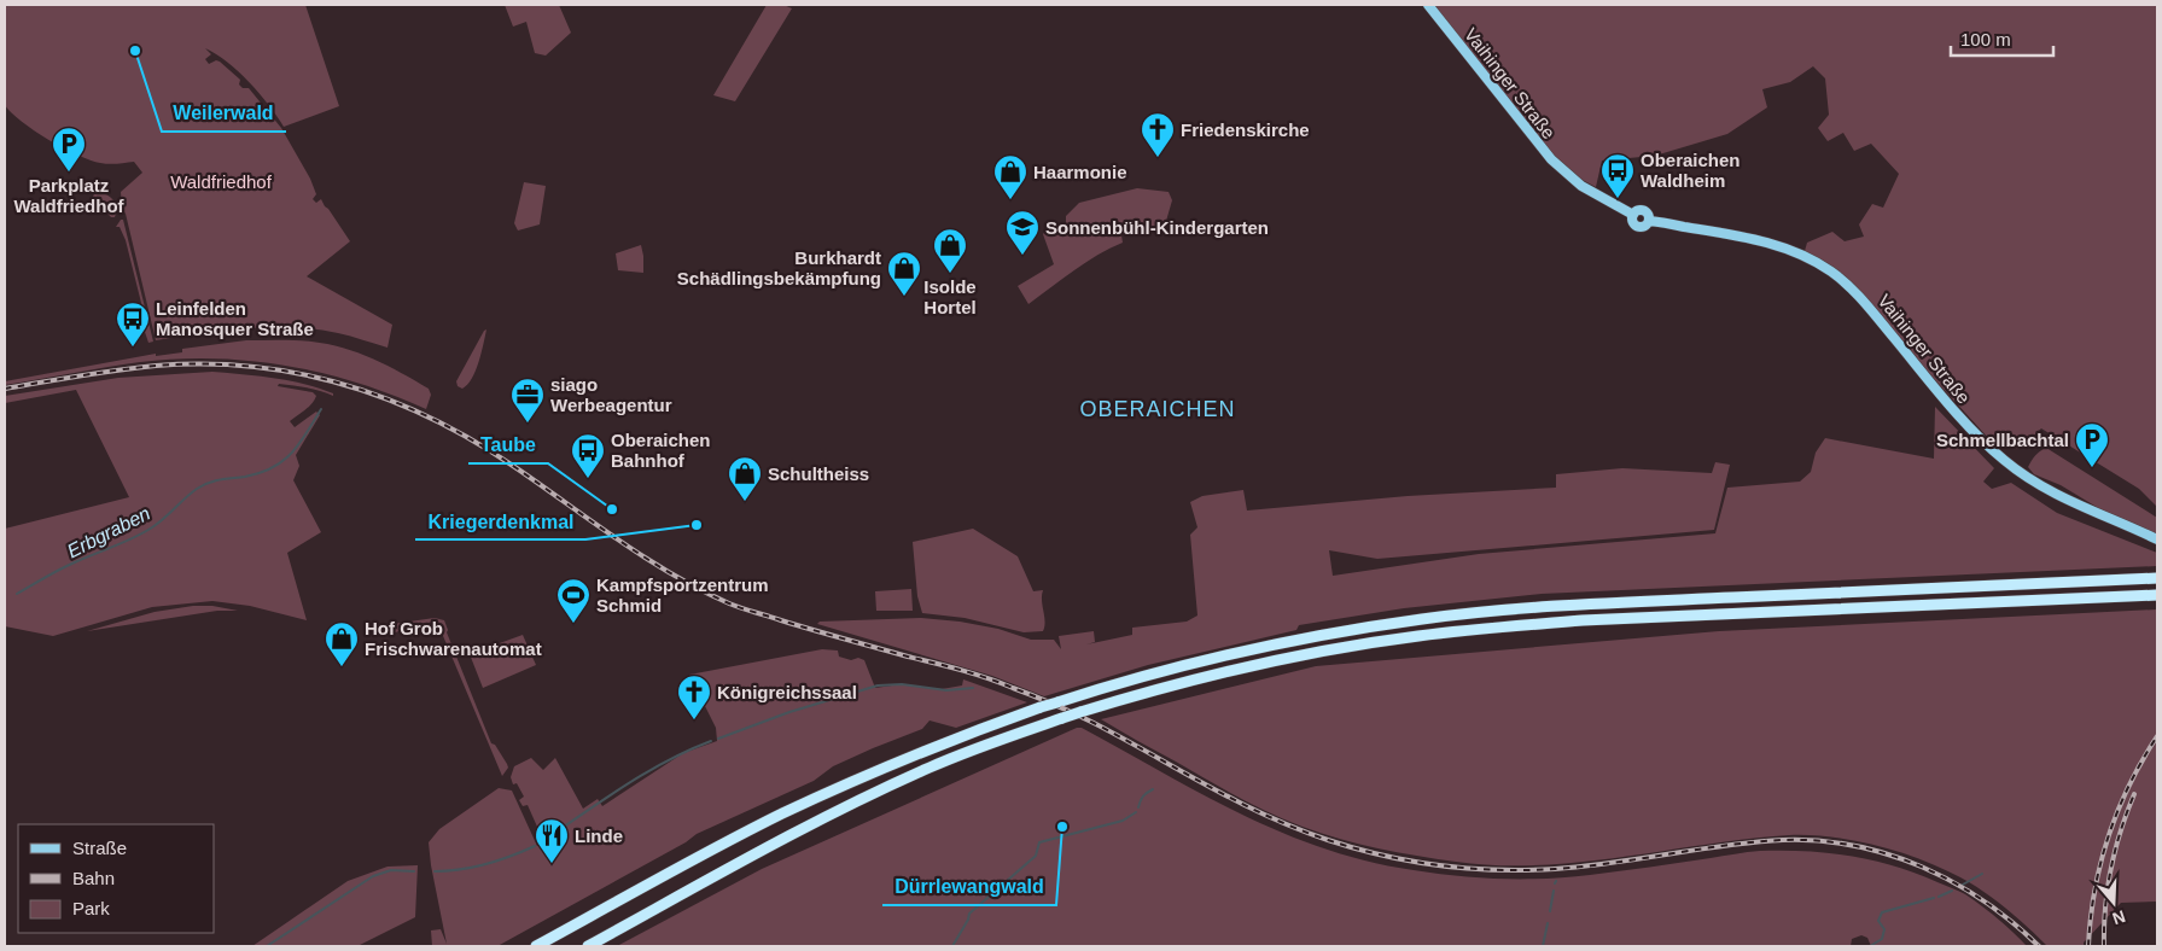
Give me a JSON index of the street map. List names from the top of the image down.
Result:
{
  "streets": {
    "main road": ["Vaihinger Straße"]
  },
  "districts": ["OBERAICHEN"],
  "water": ["Erbgraben"],
  "parks": ["Waldfriedhof"],
  "places": {
    "other": [
      "Weilerwald",
      "Taube",
      "Kriegerdenkmal",
      "Dürrlewangwald"
    ],
    "church": ["Friedenskirche", "Königreichssaal"],
    "parking": ["Parkplatz Waldfriedhof", "Schmellbachtal"],
    "bus stop": ["Oberaichen Waldheim", "Leinfelden Manosquer Straße", "Oberaichen Bahnhof"],
    "shop": [
      "Haarmonie",
      "Isolde Hortel",
      "Burkhardt Schädlingsbekämpfung",
      "Schultheiss",
      "Hof Grob Frischwarenautomat"
    ],
    "school or university": ["Sonnenbühl-Kindergarten"],
    "office": ["siago Werbeagentur"],
    "sports": ["Kampfsportzentrum Schmid"],
    "restaurant": ["Linde"]
  },
  "legend": ["Straße", "Bahn", "Park"],
  "scale_bar": "100 m",
  "north": "bottom"
}
